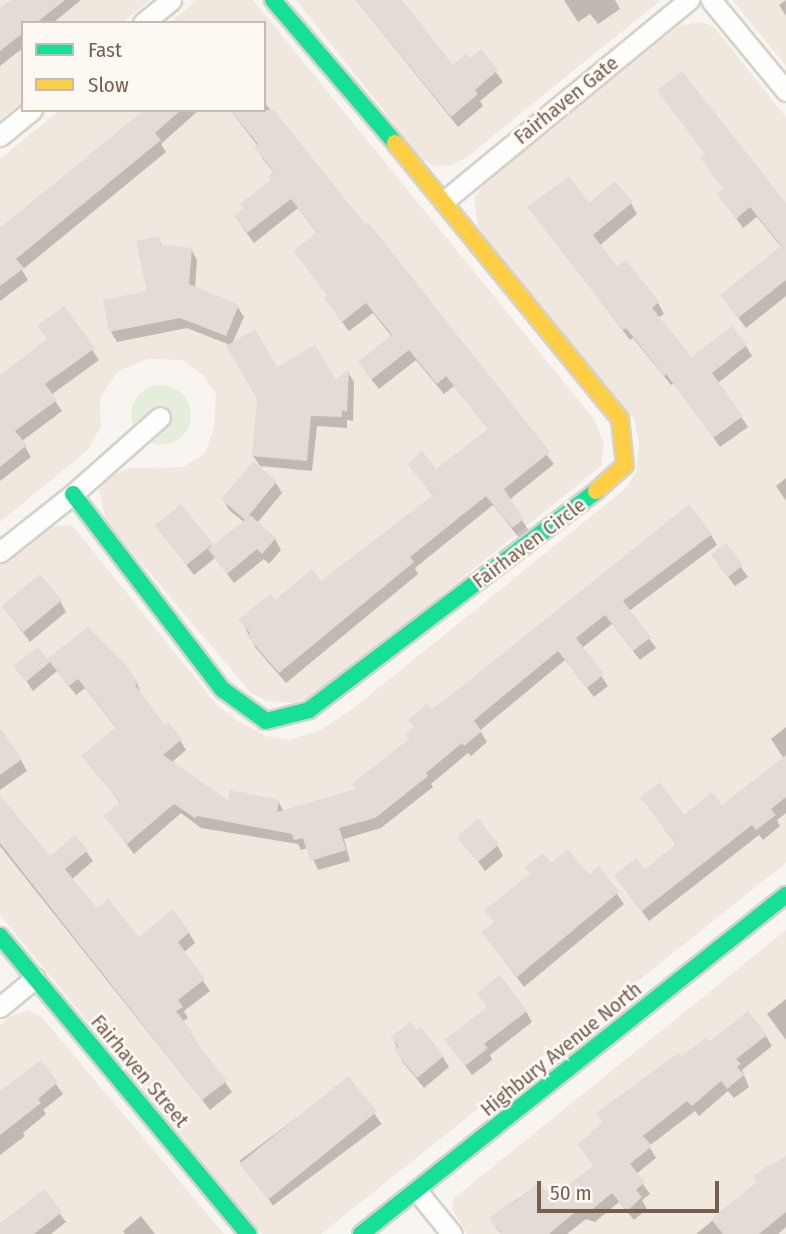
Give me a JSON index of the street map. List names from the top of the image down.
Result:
{
  "streets": {
    "street": [
      "Fairhaven Gate",
      "Fairhaven Circle",
      "Highbury Avenue North",
      "Fairhaven Street"
    ]
  },
  "crossings": [
    ["Fairhaven Gate", "Fairhaven Circle"]
  ],
  "legend": ["Fast", "Slow"],
  "scale_bar": "50 m"
}
